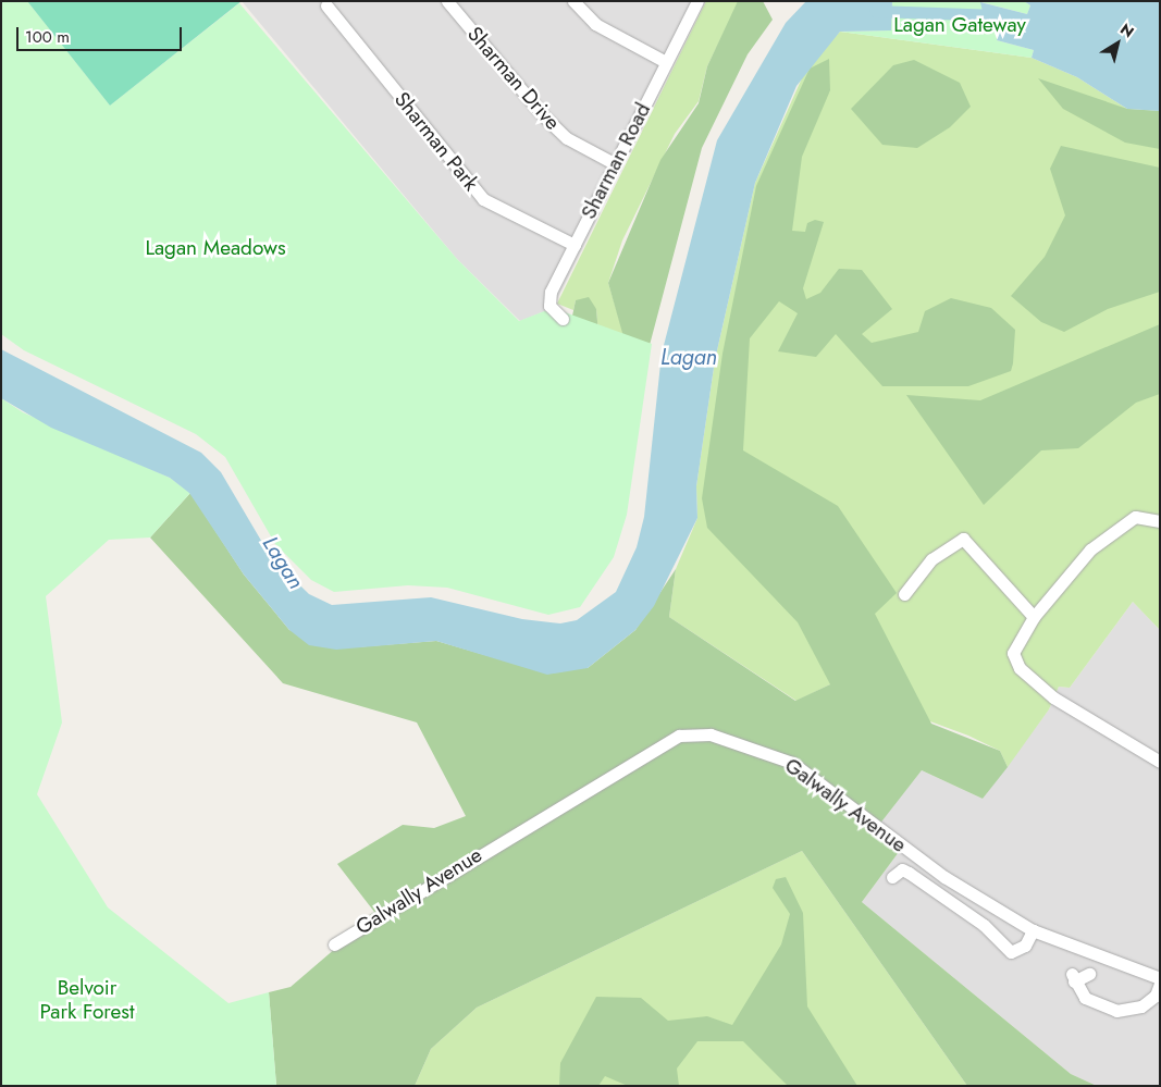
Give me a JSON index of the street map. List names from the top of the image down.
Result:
{
  "streets": {
    "street": [
      "Sharman Drive",
      "Sharman Park",
      "Sharman Road",
      "Galwally Avenue"
    ]
  },
  "crossings": [
    ["Sharman Drive", "Sharman Road"],
    ["Sharman Park", "Sharman Road"]
  ],
  "water": ["Lagan"],
  "parks": ["Lagan Gateway", "Lagan Meadows", "Belvoir Park Forest"],
  "scale_bar": "100 m",
  "north": "top right"
}
